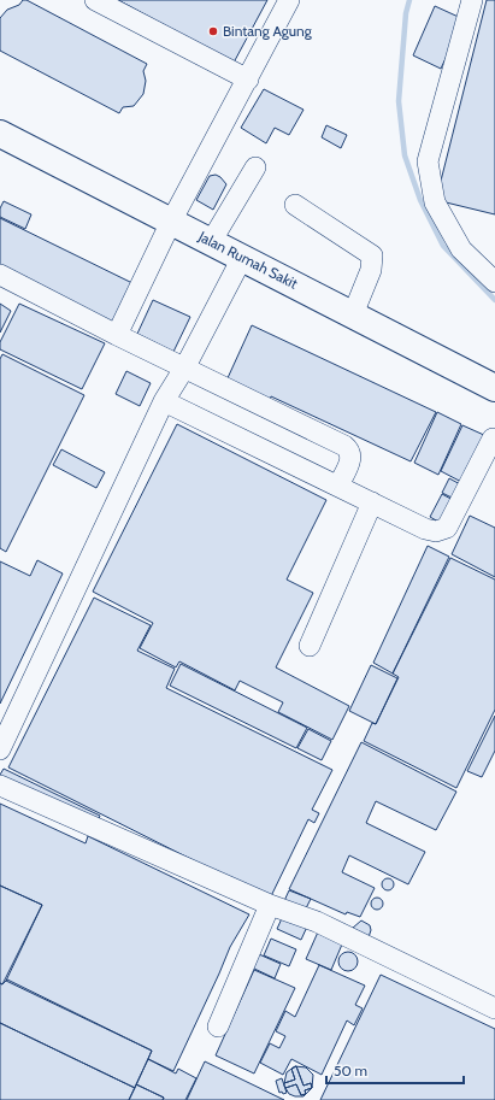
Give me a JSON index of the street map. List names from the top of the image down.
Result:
{
  "streets": {
    "main road": ["Jalan Rumah Sakit"]
  },
  "places": ["Bintang Agung"],
  "scale_bar": "50 m"
}
